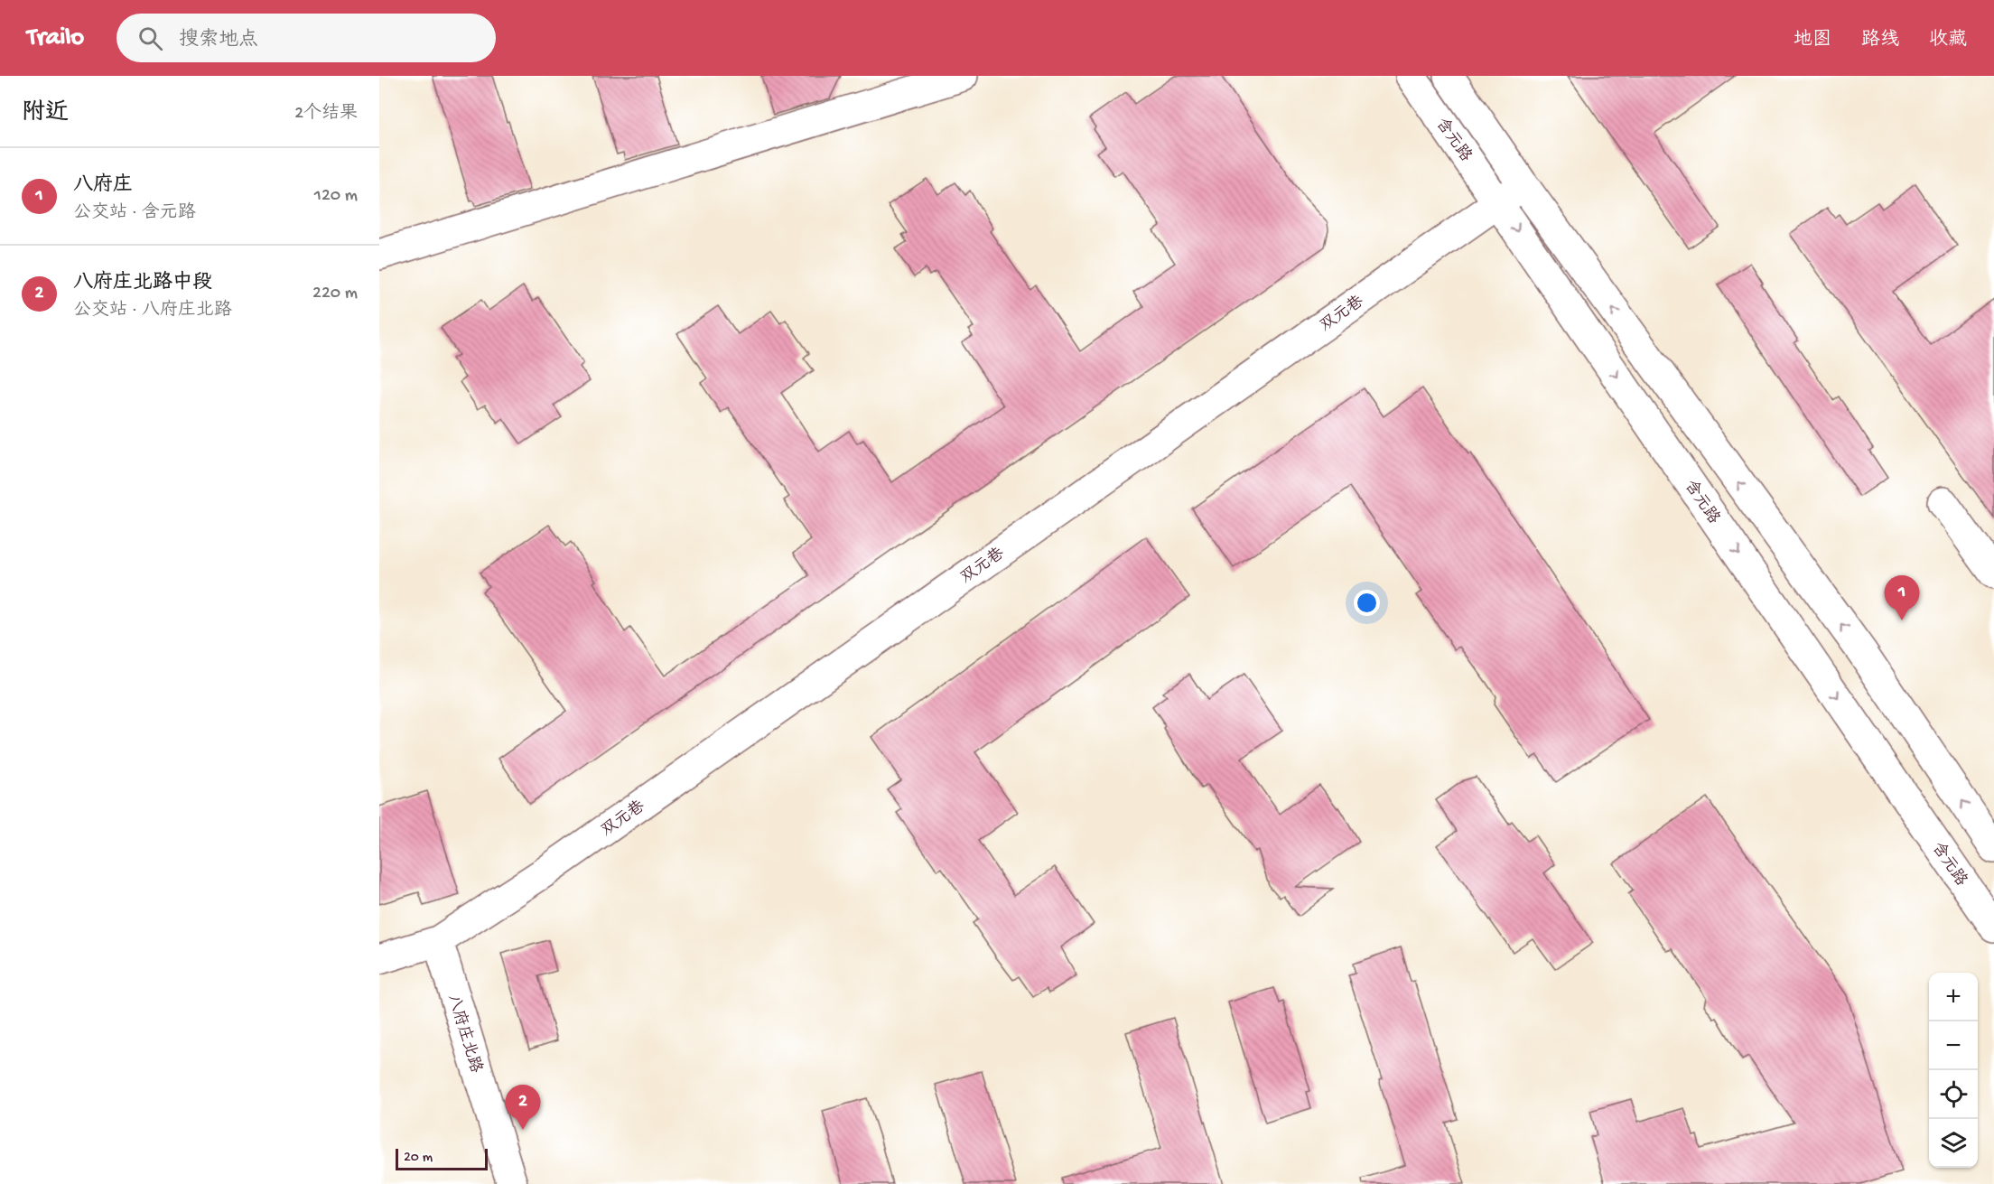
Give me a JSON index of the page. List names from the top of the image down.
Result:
{
  "streets": {
    "street": ["含元路", "双元巷", "八府庄北路"]
  },
  "crossings": [
    ["含元路", "双元巷"],
    ["双元巷", "八府庄北路"]
  ],
  "scale_bar": "20 m",
  "page": {
    "header": "Trailo",
    "search": "搜索地点",
    "nav": ["地图", "路线", "收藏"],
    "heading": ["附近", "2个结果"],
    "list": [
      {
        "mark": "1",
        "name": "八府庄",
        "note": "公交站 · 含元路",
        "value": "120 m"
      },
      {
        "mark": "2",
        "name": "八府庄北路中段",
        "note": "公交站 · 八府庄北路",
        "value": "220 m"
      }
    ],
    "pins": ["1", "2"],
    "map_buttons": ["+", "−"],
    "scale": "20 m"
  }
}
